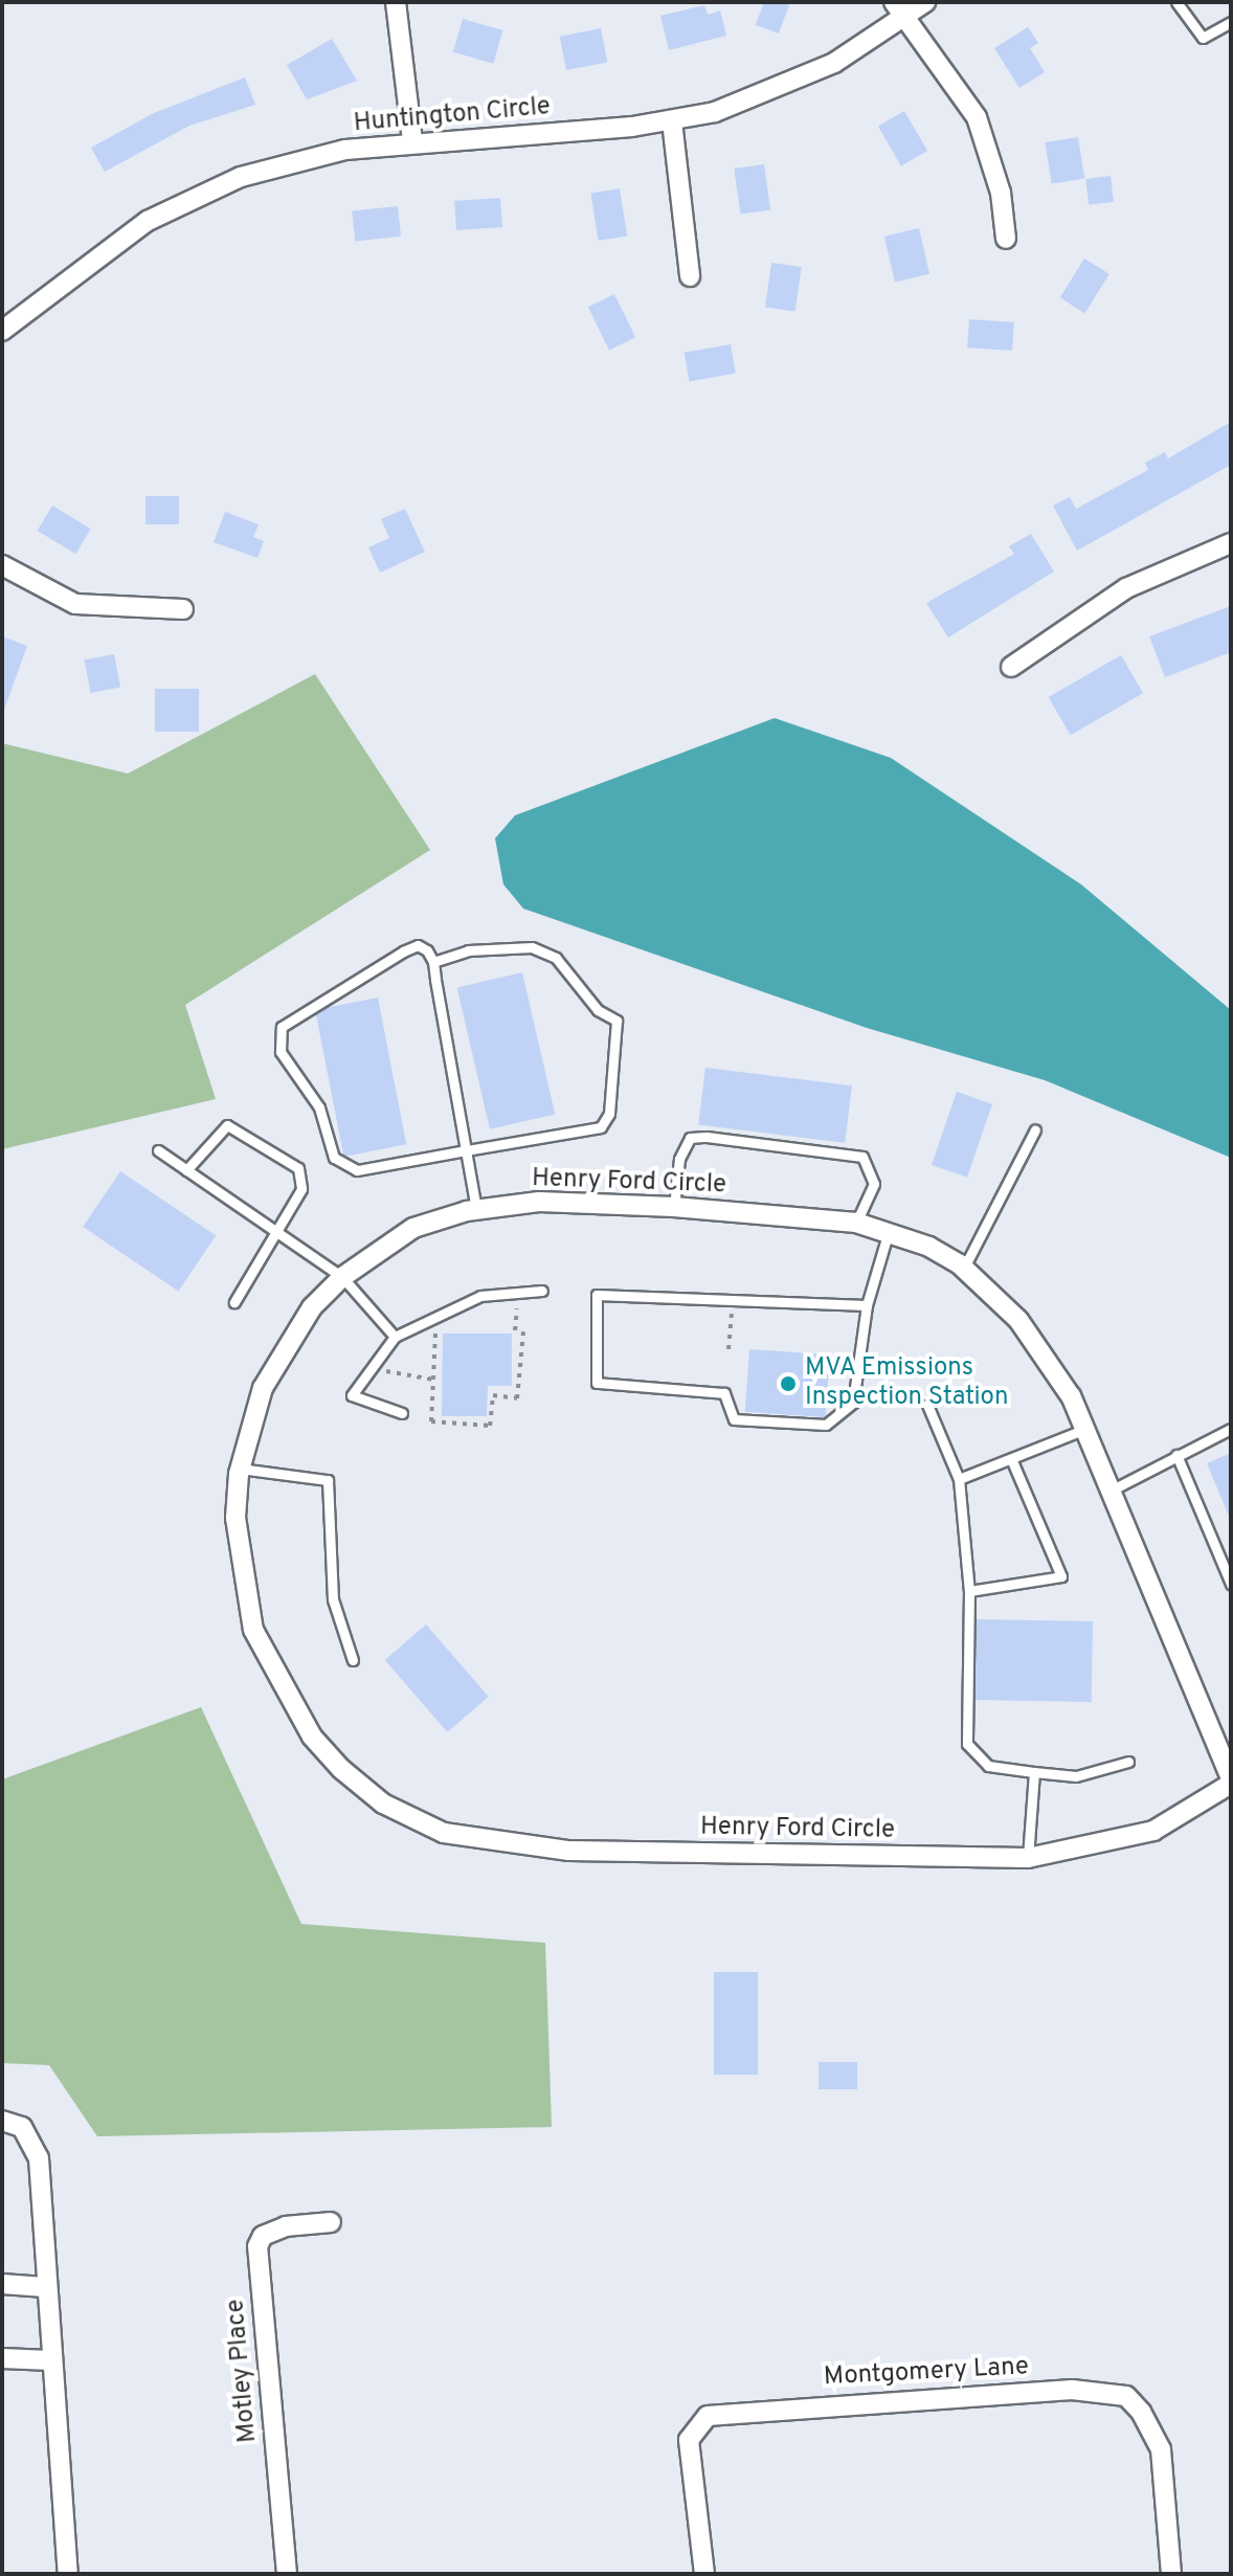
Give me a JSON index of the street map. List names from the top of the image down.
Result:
{
  "streets": {
    "street": [
      "Huntington Circle",
      "Henry Ford Circle",
      "Motley Place",
      "Montgomery Lane"
    ]
  },
  "places": ["MVA Emissions Inspection Station"]
}
